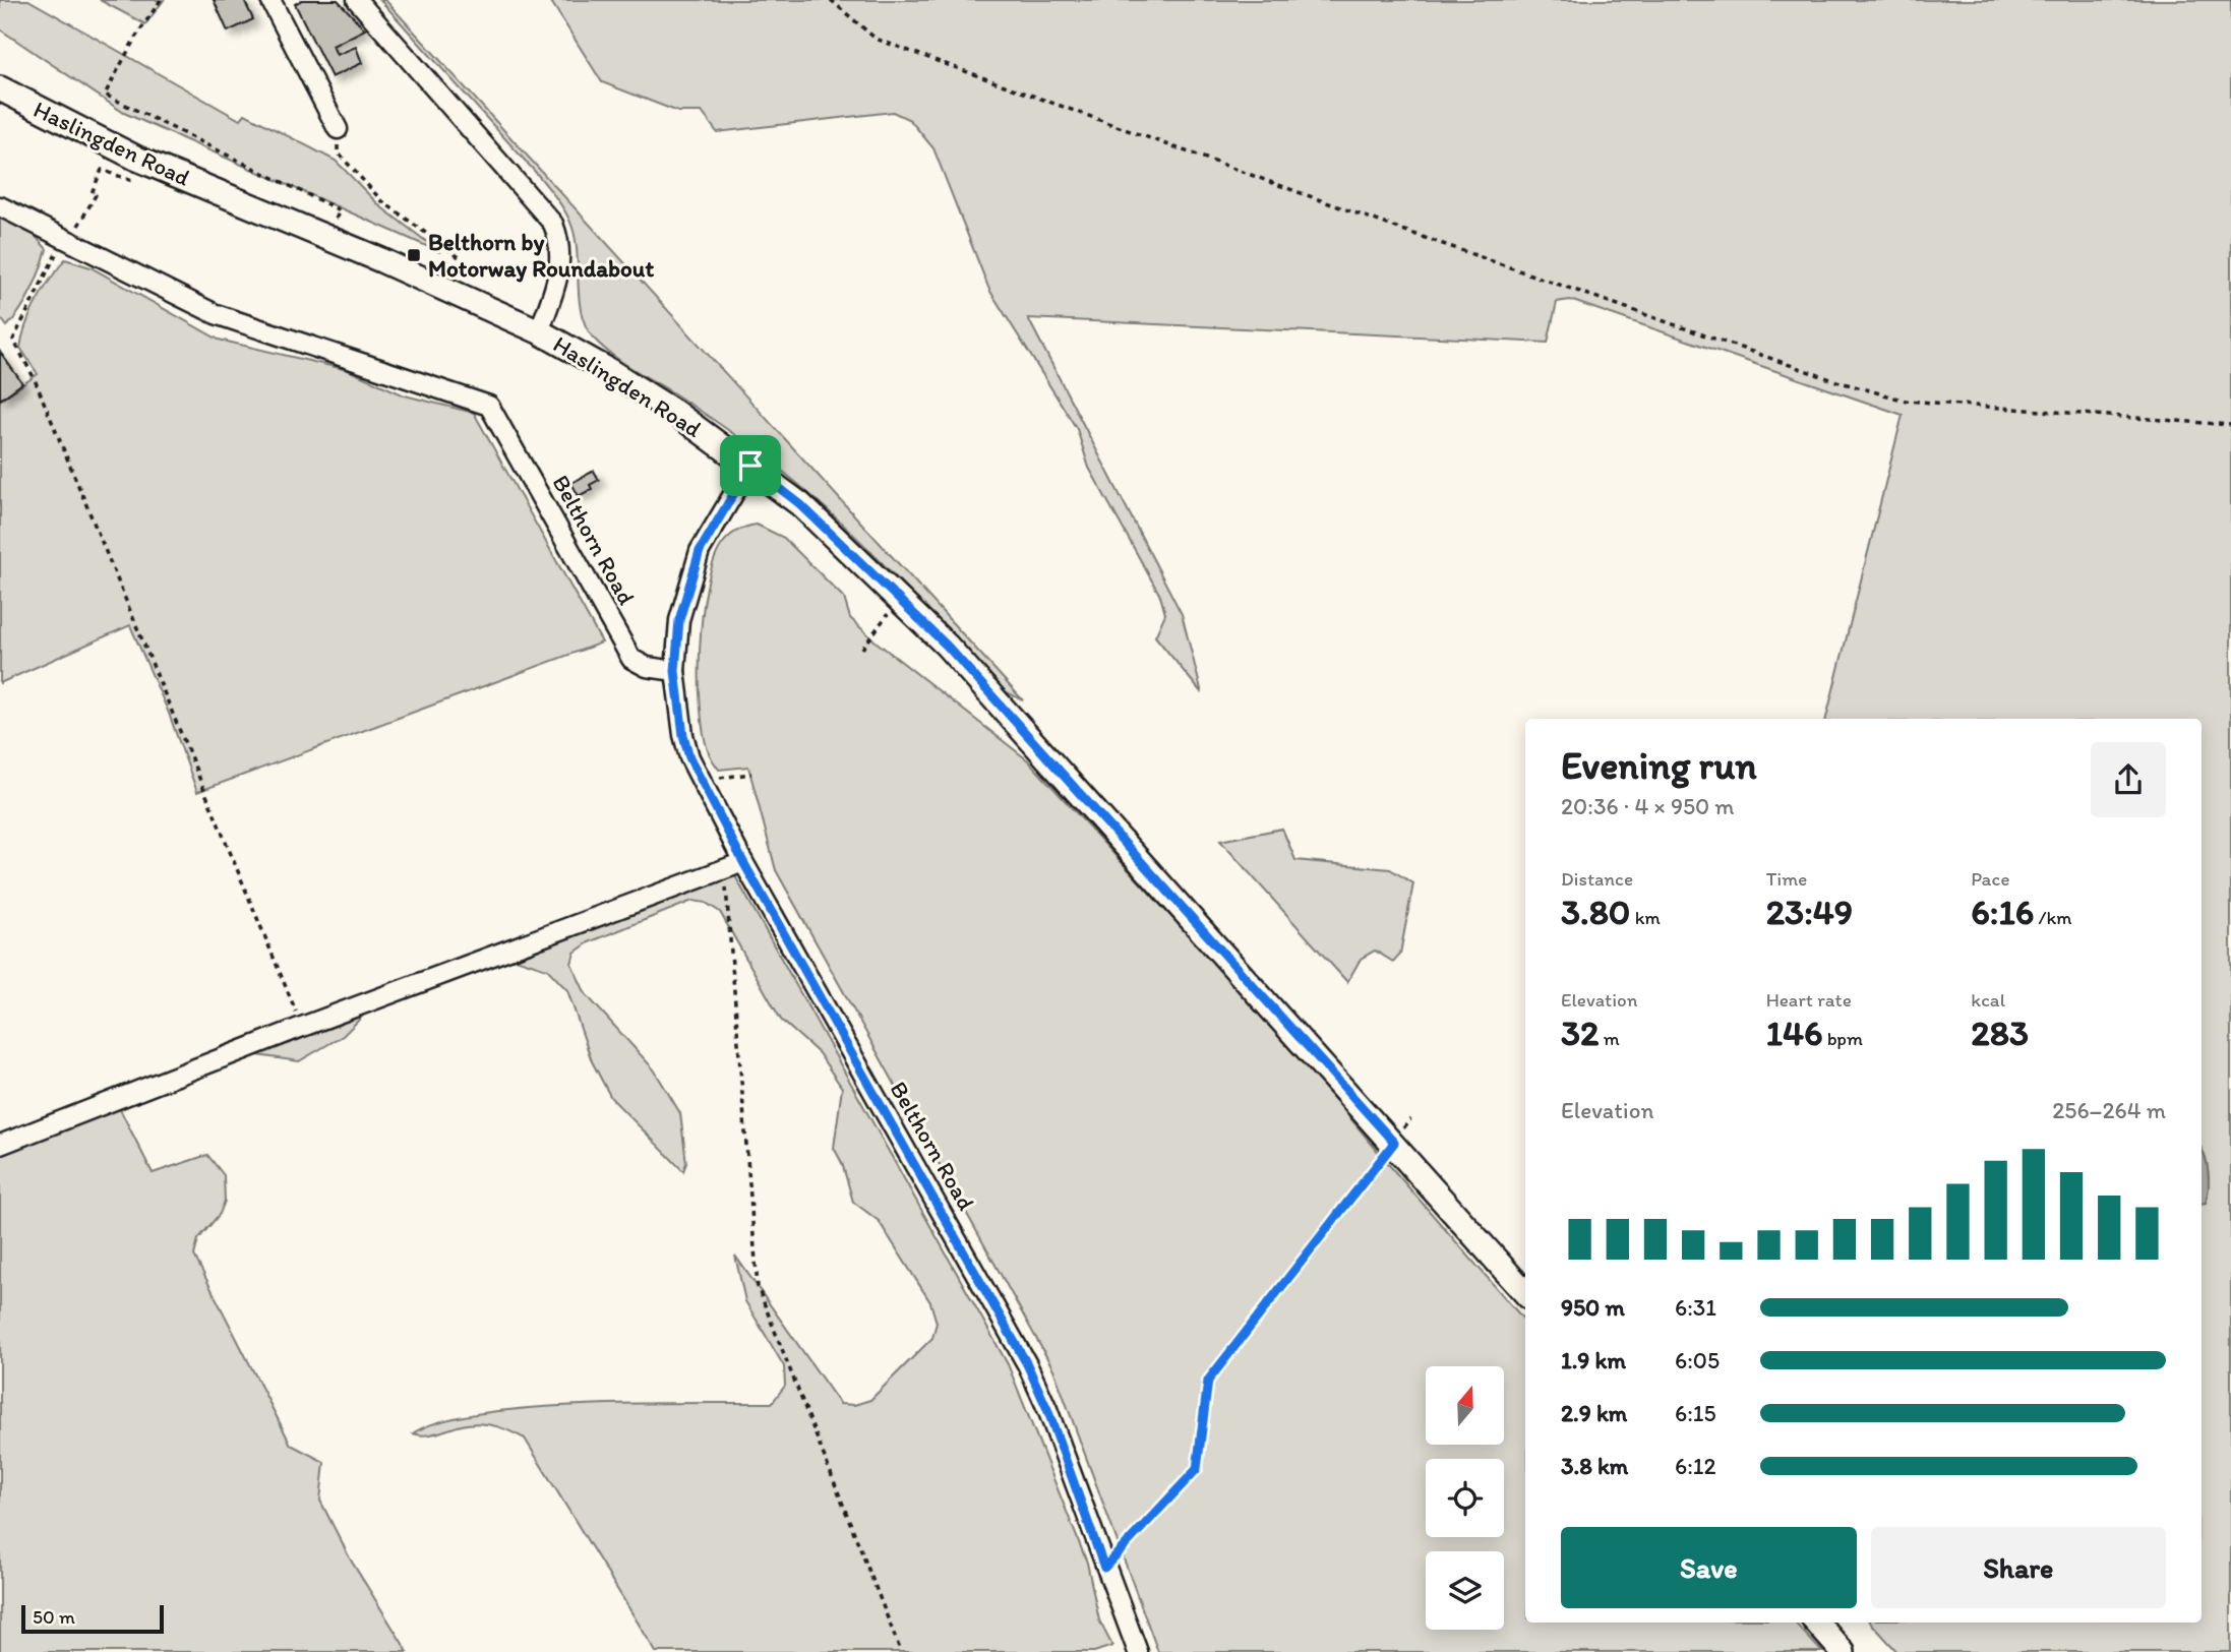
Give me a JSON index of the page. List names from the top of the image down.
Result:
{
  "streets": {
    "main road": ["Haslingden Road"],
    "street": ["Belthorn Road"]
  },
  "crossings": [
    ["Haslingden Road", "Belthorn Road"]
  ],
  "places": {
    "transit": ["Belthorn by Motorway Roundabout"]
  },
  "scale_bar": "50 m",
  "north": "top",
  "page": {
    "heading": ["Evening run", "20:36 · 4 × 950 m"],
    "stats": [
      ["Distance", "3.80 km"],
      ["Time", "23:49"],
      ["Pace", "6:16 /km"],
      ["Elevation", "32 m"],
      ["Heart rate", "146 bpm"],
      ["kcal", "283"]
    ],
    "chart": ["Elevation", "256–264 m"],
    "list": [
      {
        "name": "950 m",
        "note": "6:31"
      },
      {
        "name": "1.9 km",
        "note": "6:05"
      },
      {
        "name": "2.9 km",
        "note": "6:15"
      },
      {
        "name": "3.8 km",
        "note": "6:12"
      }
    ],
    "buttons": ["Save", "Share"],
    "scale": "50 m"
  }
}
